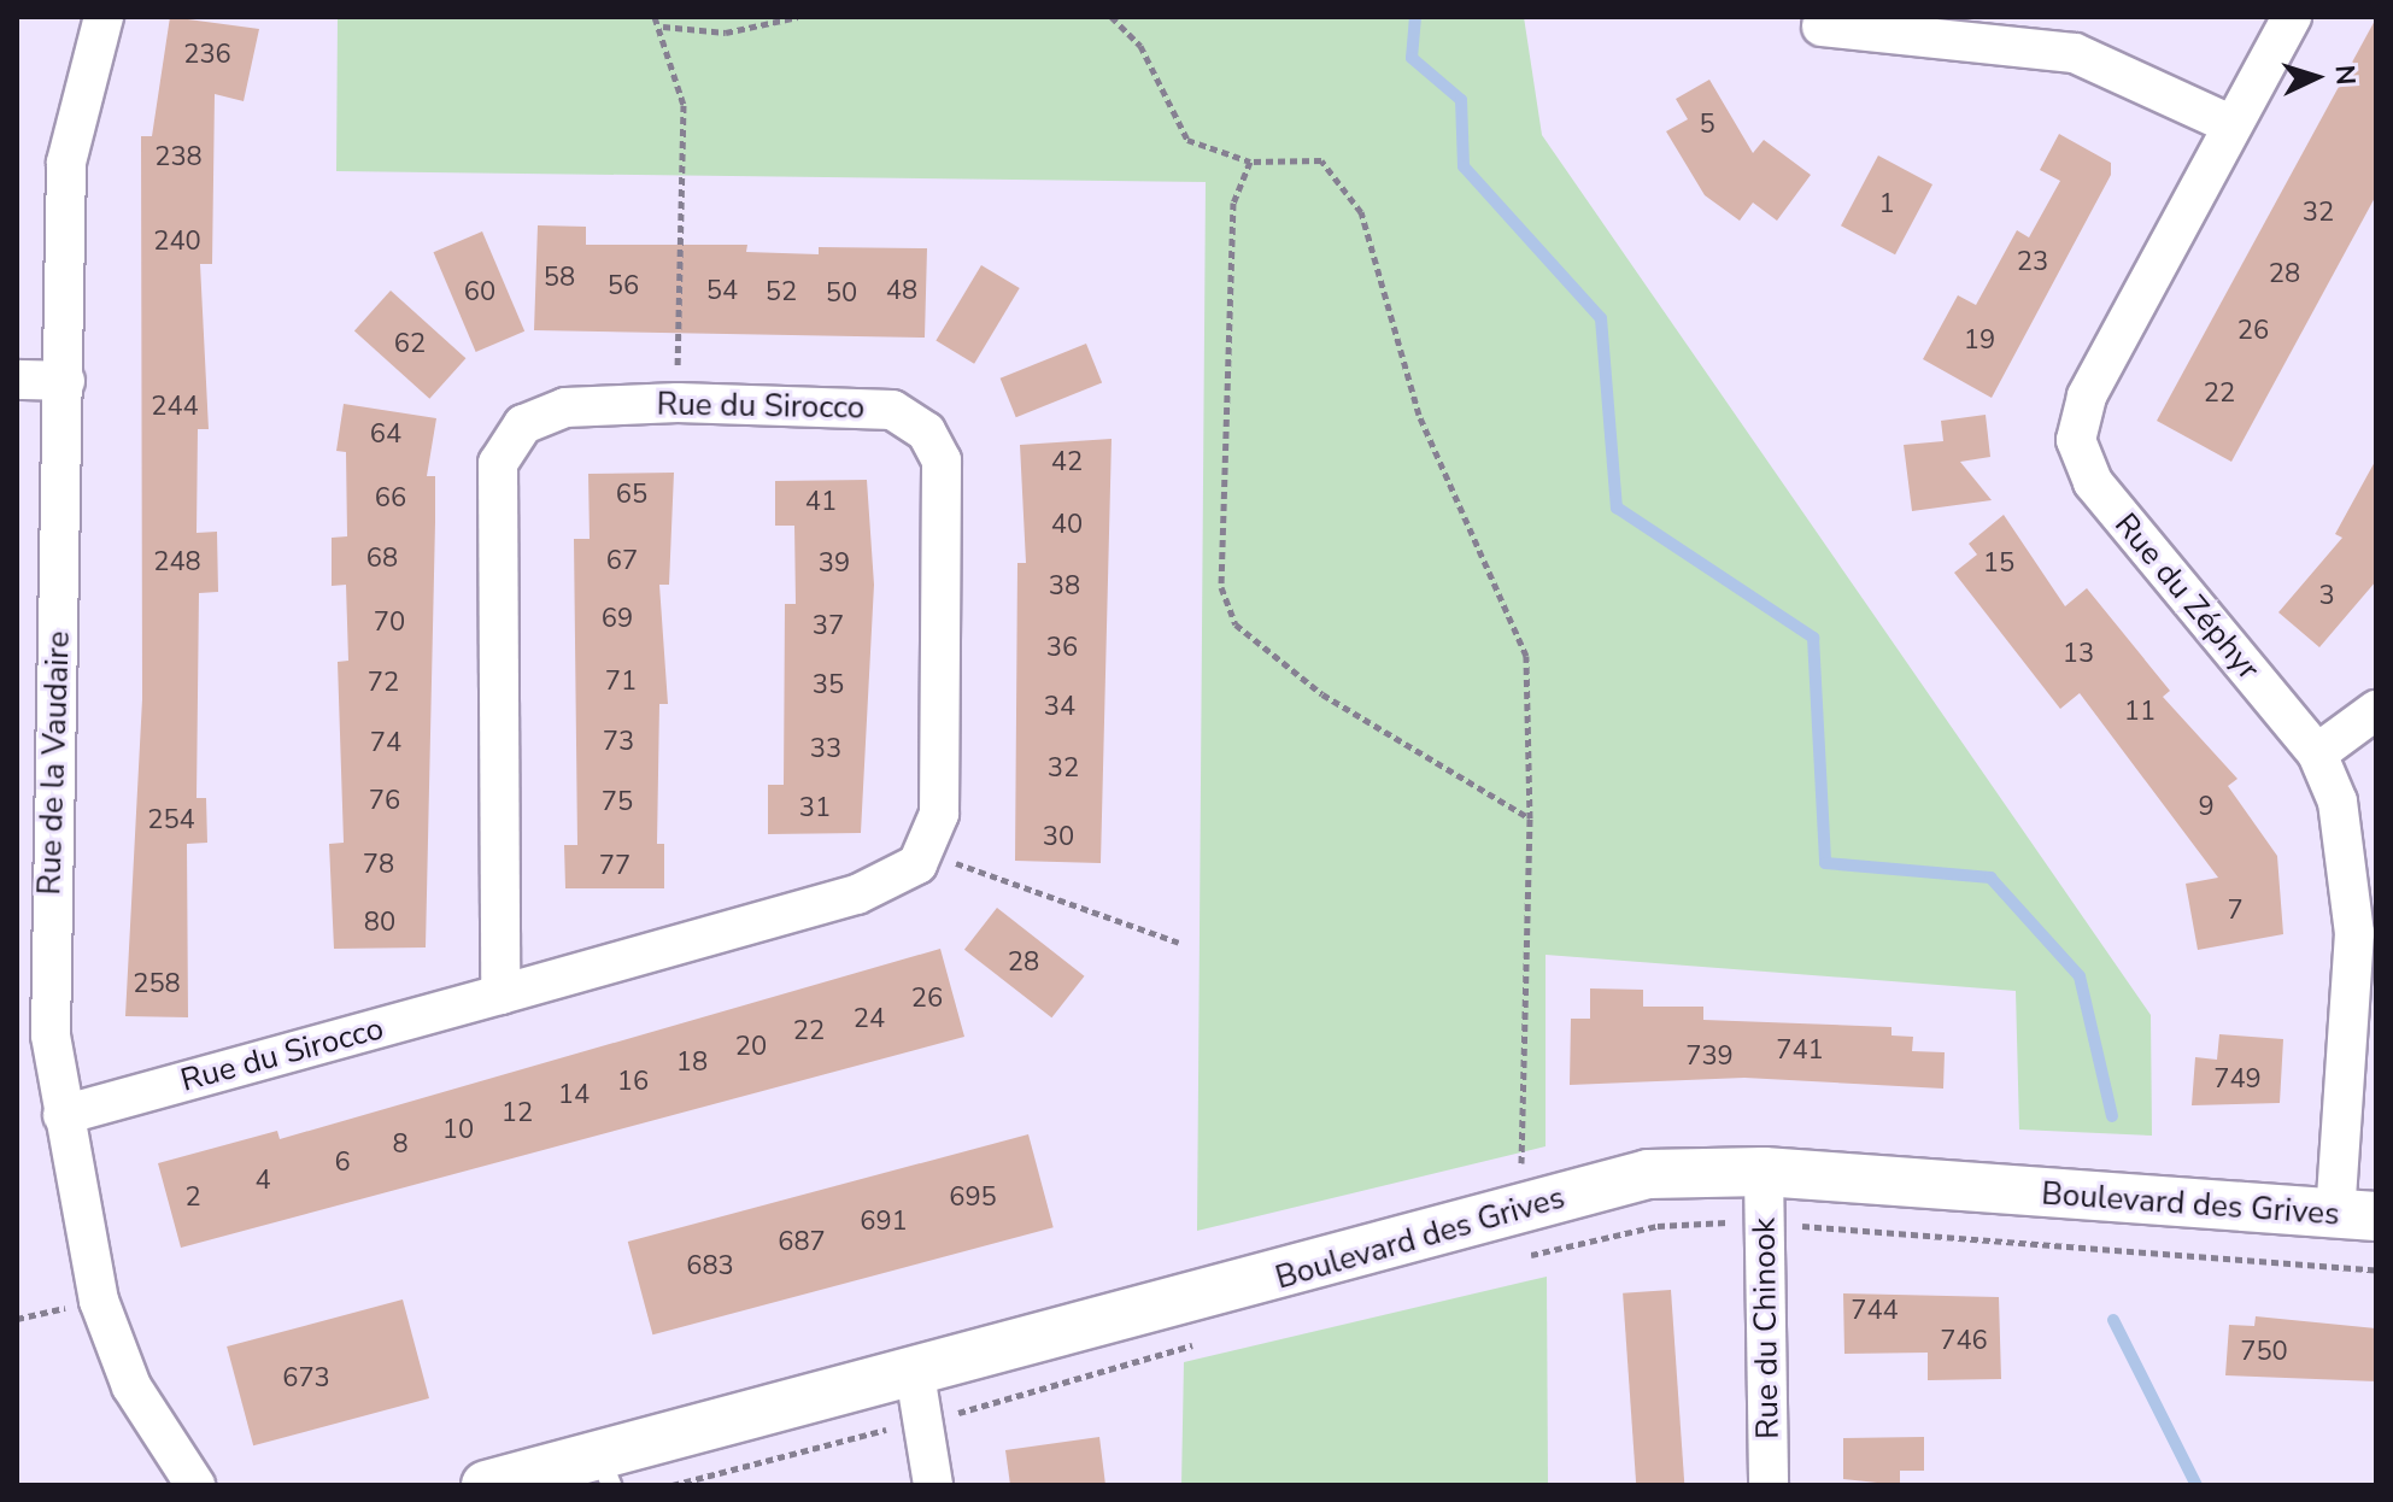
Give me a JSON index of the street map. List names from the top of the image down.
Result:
{
  "streets": {
    "street": [
      "Rue du Sirocco",
      "Rue du Zéphyr",
      "Rue de la Vaudaire",
      "Boulevard des Grives",
      "Rue du Chinook"
    ]
  },
  "crossings": [
    ["Rue du Sirocco", "Rue de la Vaudaire"],
    ["Rue du Zéphyr", "Boulevard des Grives"],
    ["Boulevard des Grives", "Rue du Chinook"]
  ],
  "house_numbers": [
    "236",
    "5",
    "238",
    "1",
    "32",
    "240",
    "23",
    "28",
    "58",
    "56",
    "54",
    "48",
    "60",
    "52",
    "50",
    "26",
    "19",
    "62",
    "22",
    "244",
    "64",
    "42",
    "65",
    "66",
    "41",
    "40",
    "68",
    "67",
    "248",
    "39",
    "15",
    "38",
    "3",
    "69",
    "70",
    "37",
    "36",
    "13",
    "71",
    "72",
    "35",
    "34",
    "11",
    "73",
    "74",
    "33",
    "32",
    "76",
    "75",
    "9",
    "31",
    "254",
    "30",
    "78",
    "77",
    "7",
    "80",
    "28",
    "258",
    "26",
    "24",
    "22",
    "20",
    "741",
    "739",
    "18",
    "749",
    "16",
    "14",
    "12",
    "10",
    "8",
    "6",
    "4",
    "2",
    "695",
    "691",
    "687",
    "683",
    "744",
    "746",
    "750",
    "673"
  ],
  "north": "right"
}
